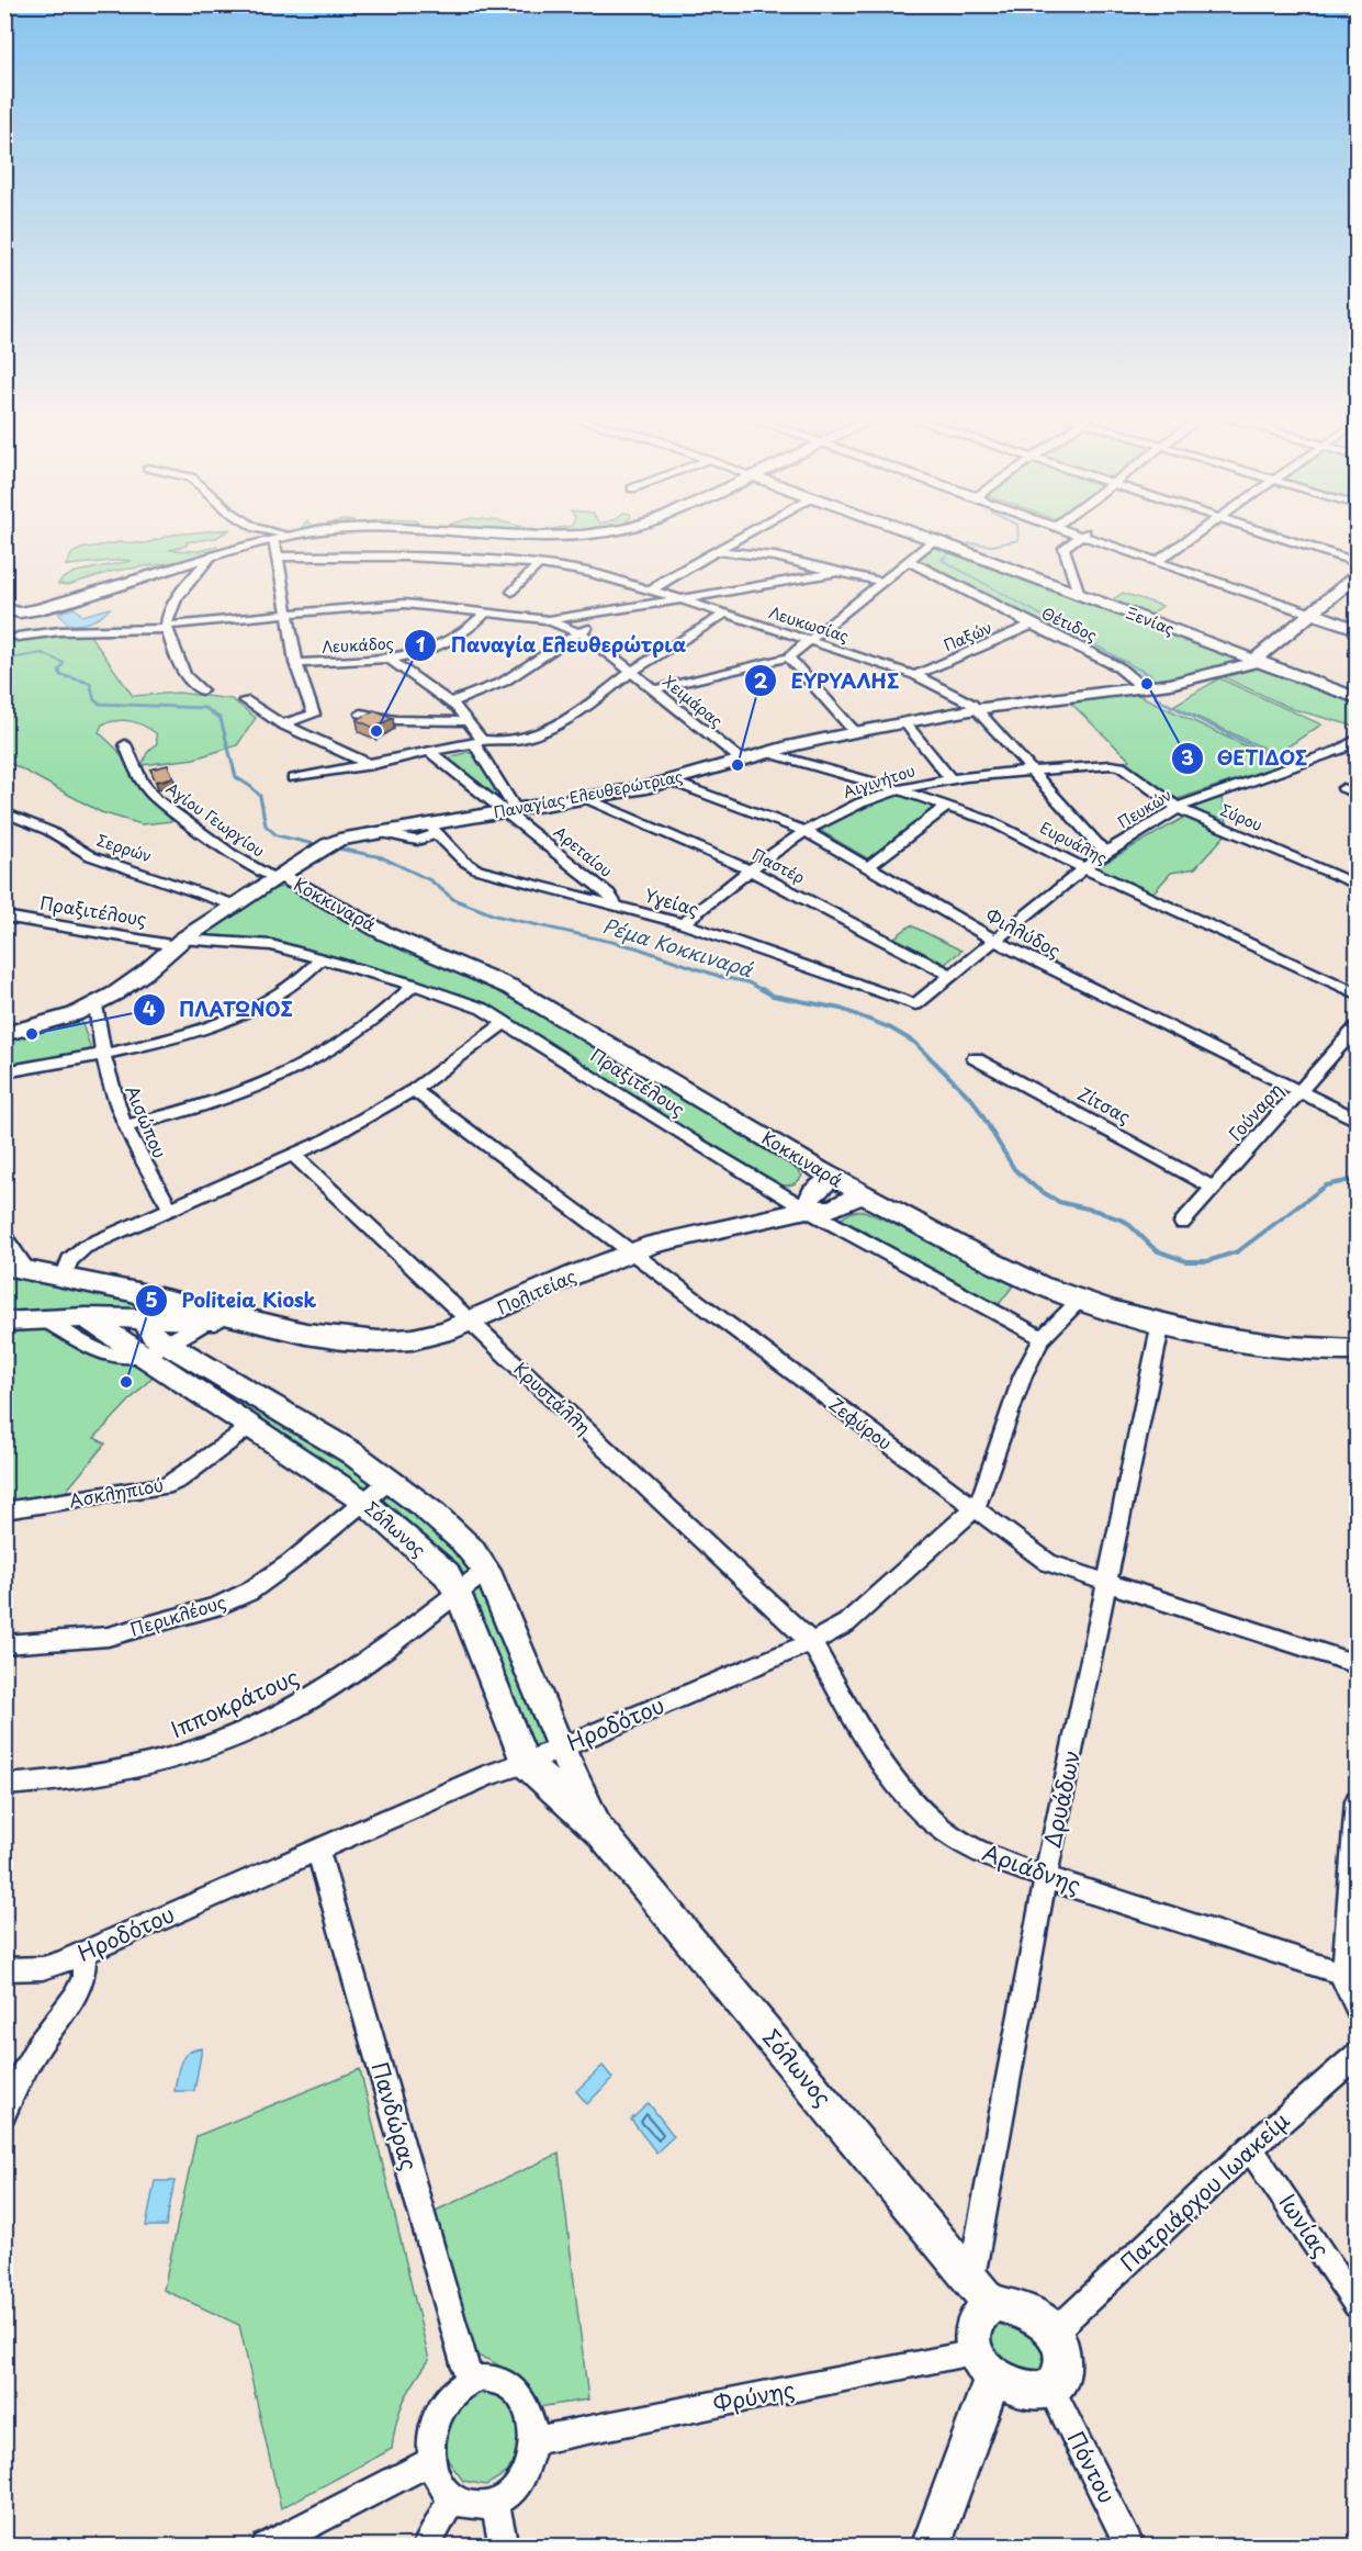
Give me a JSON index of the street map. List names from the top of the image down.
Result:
{
  "streets": {
    "street": [
      "Ξενίας",
      "Λευκωσίας",
      "Θέτιδος",
      "Παξών",
      "Λευκάδος",
      "Χειμάρας",
      "Αιγινήτου",
      "Παναγίας Ελευθερώτριας",
      "Πευκών",
      "Σύρου",
      "Αγίου Γεωργίου",
      "Ευρυάλης",
      "Σερρών",
      "Αρεταίου",
      "Παστέρ",
      "Υγείας",
      "Κοκκιναρά",
      "Πραξιτέλους",
      "Φιλλύδος",
      "Ζίτσας",
      "Γούναρη",
      "Αισώπου",
      "Πολιτείας",
      "Κρυστάλλη",
      "Ζεφύρου",
      "Ασκληπιού",
      "Σόλωνος",
      "Περικλέους",
      "Ιπποκράτους",
      "Ηροδότου",
      "Δρυάδων",
      "Αριάδνης",
      "Πανδώρας",
      "Πατριάρχου Ιωακείμ",
      "Ιωνίας",
      "Φρύνης",
      "Πόντου"
    ]
  },
  "crossings": [
    ["Ξενίας", "Παναγίας Ελευθερώτριας"],
    ["Λευκωσίας", "Παξών"],
    ["Λευκωσίας", "Αιγινήτου"],
    ["Λευκωσίας", "Παναγίας Ελευθερώτριας"],
    ["Λευκωσίας", "Πευκών"],
    ["Θέτιδος", "Παξών"],
    ["Θέτιδος", "Παναγίας Ελευθερώτριας"],
    ["Λευκάδος", "Χειμάρας"],
    ["Λευκάδος", "Αρεταίου"],
    ["Χειμάρας", "Παναγίας Ελευθερώτριας"],
    ["Αιγινήτου", "Σύρου"],
    ["Αιγινήτου", "Ευρυάλης"],
    ["Αιγινήτου", "Παστέρ"],
    ["Αιγινήτου", "Υγείας"],
    ["Αιγινήτου", "Φιλλύδος"],
    ["Παναγίας Ελευθερώτριας", "Αγίου Γεωργίου"],
    ["Παναγίας Ελευθερώτριας", "Ευρυάλης"],
    ["Παναγίας Ελευθερώτριας", "Σερρών"],
    ["Παναγίας Ελευθερώτριας", "Αρεταίου"],
    ["Παναγίας Ελευθερώτριας", "Παστέρ"],
    ["Παναγίας Ελευθερώτριας", "Υγείας"],
    ["Παναγίας Ελευθερώτριας", "Κοκκιναρά"],
    ["Παναγίας Ελευθερώτριας", "Πραξιτέλους"],
    ["Παναγίας Ελευθερώτριας", "Φιλλύδος"],
    ["Παναγίας Ελευθερώτριας", "Αισώπου"],
    ["Πευκών", "Σύρου"],
    ["Πευκών", "Ευρυάλης"],
    ["Πευκών", "Παστέρ"],
    ["Πευκών", "Υγείας"],
    ["Πευκών", "Φιλλύδος"],
    ["Αγίου Γεωργίου", "Κοκκιναρά"],
    ["Αρεταίου", "Υγείας"],
    ["Κοκκιναρά", "Πολιτείας"],
    ["Κοκκιναρά", "Ηροδότου"],
    ["Κοκκιναρά", "Δρυάδων"],
    ["Πραξιτέλους", "Πολιτείας"],
    ["Πραξιτέλους", "Ηροδότου"],
    ["Φιλλύδος", "Γούναρη"],
    ["Ζίτσας", "Γούναρη"],
    ["Πολιτείας", "Κρυστάλλη"],
    ["Πολιτείας", "Ζεφύρου"],
    ["Πολιτείας", "Σόλωνος"],
    ["Κρυστάλλη", "Ηροδότου"],
    ["Κρυστάλλη", "Αριάδνης"],
    ["Ζεφύρου", "Ηροδότου"],
    ["Ζεφύρου", "Δρυάδων"],
    ["Ασκληπιού", "Σόλωνος"],
    ["Σόλωνος", "Περικλέους"],
    ["Σόλωνος", "Ιπποκράτους"],
    ["Σόλωνος", "Ηροδότου"],
    ["Σόλωνος", "Δρυάδων"],
    ["Ηροδότου", "Αριάδνης"],
    ["Ηροδότου", "Πανδώρας"],
    ["Δρυάδων", "Αριάδνης"],
    ["Πανδώρας", "Φρύνης"],
    ["Πατριάρχου Ιωακείμ", "Ιωνίας"]
  ],
  "water": ["Ρέμα Κοκκιναρά"],
  "places": [
    "ΘΕΤΙΔΟΣ",
    "Παναγία Ελευθερώτρια",
    "ΕΥΡΥΑΛΗΣ",
    "ΠΛΑΤΩΝΟΣ",
    "Politeia Kiosk"
  ]
}
